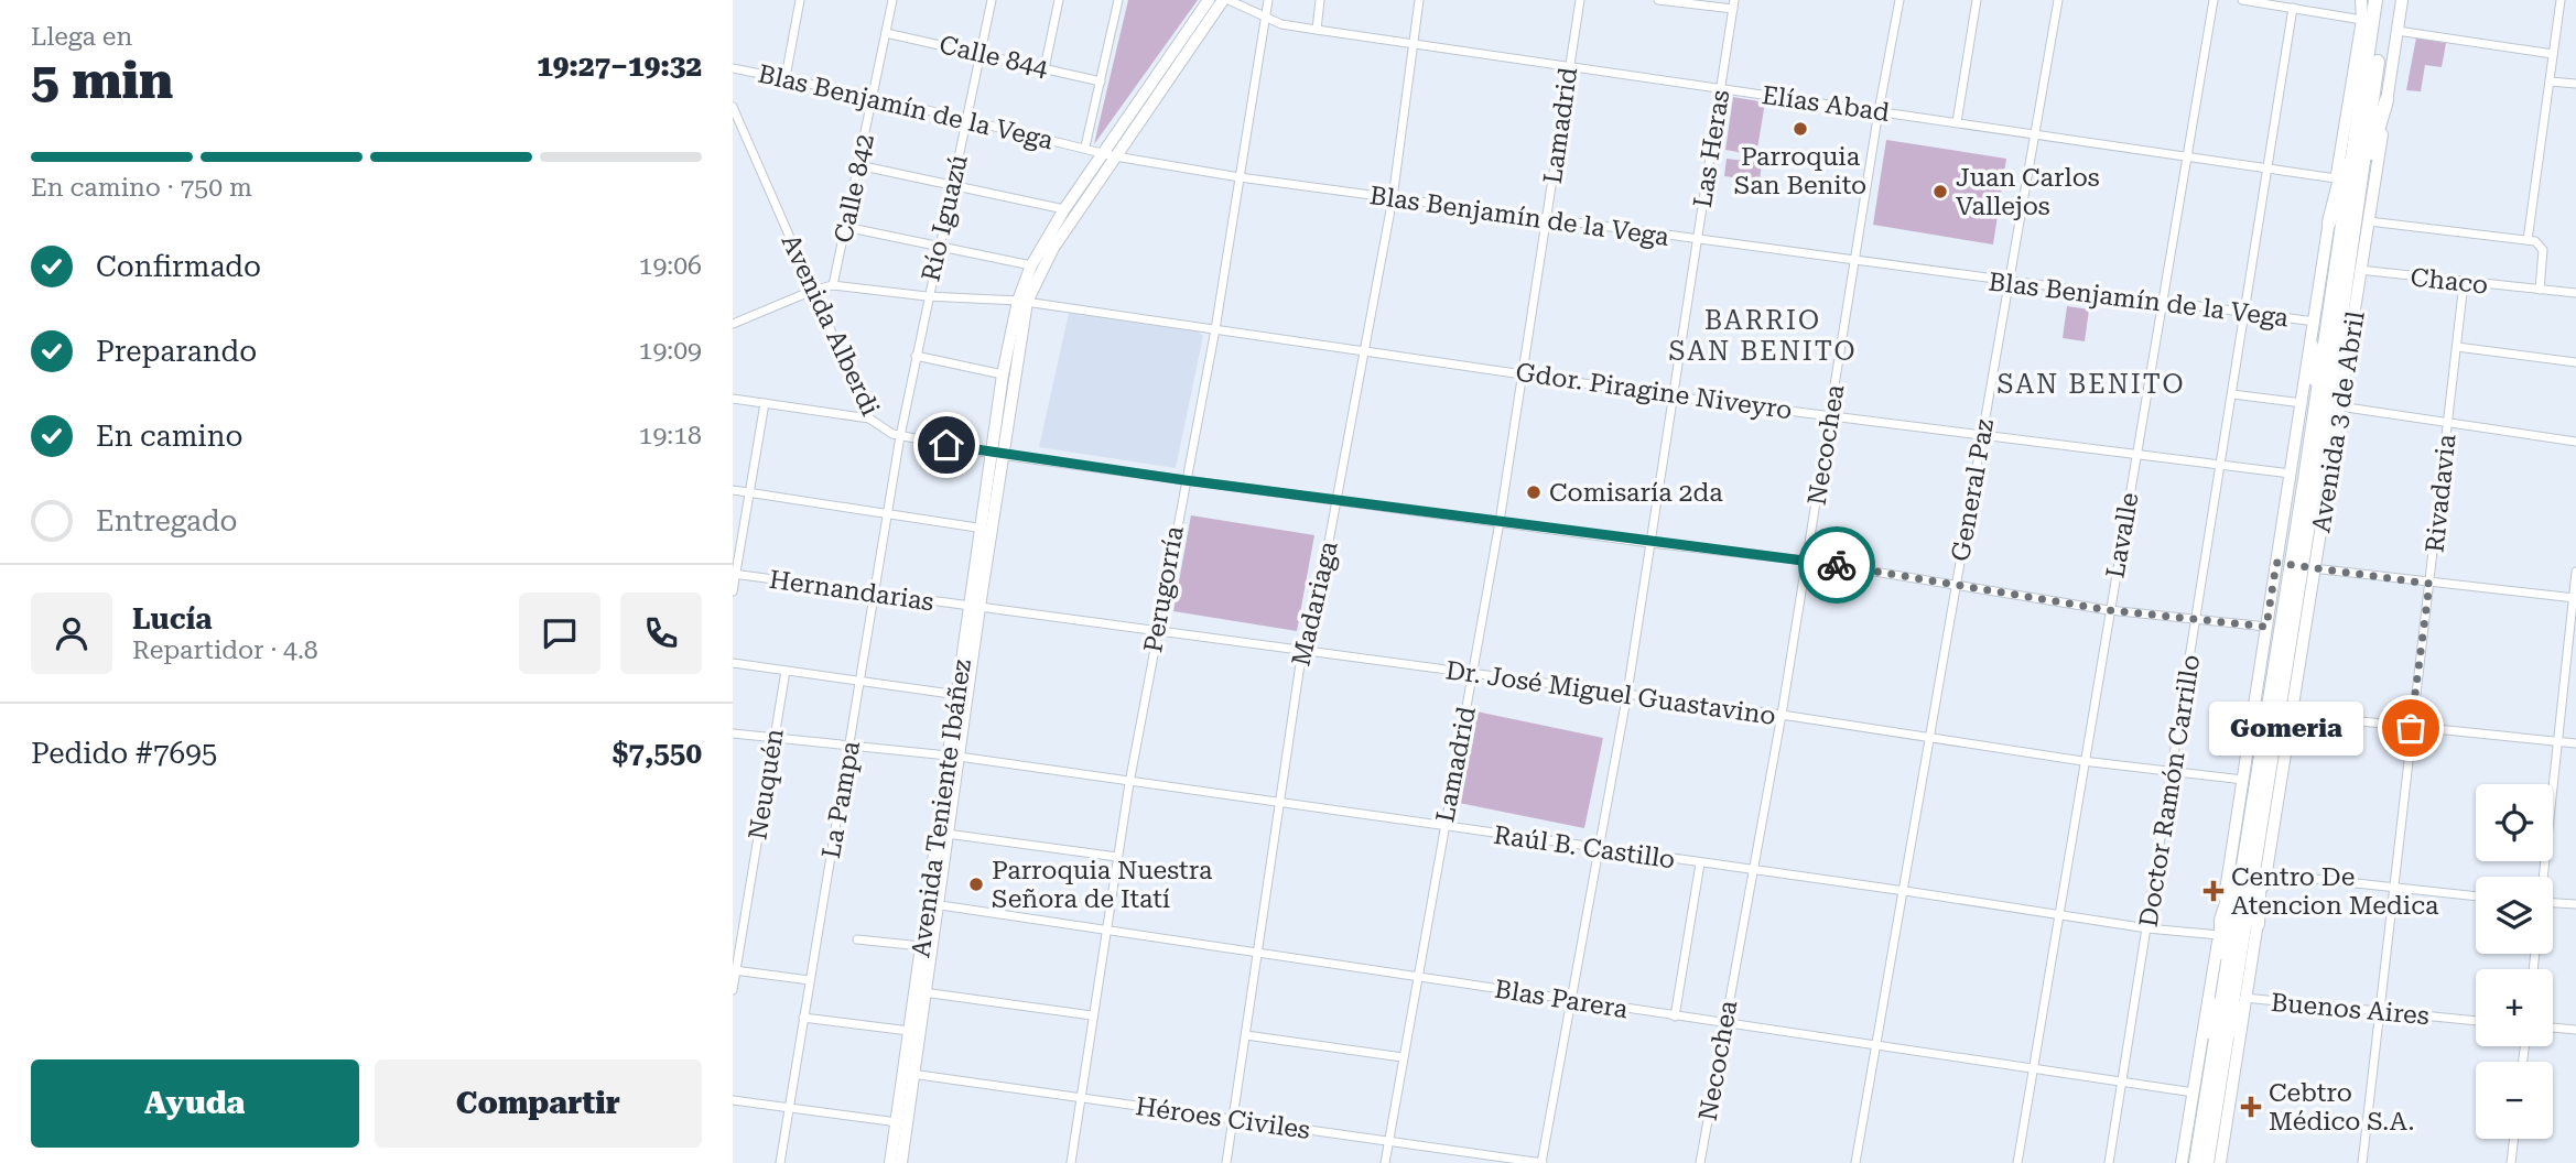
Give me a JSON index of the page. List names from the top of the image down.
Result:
{
  "streets": {
    "highway": ["Avenida 3 de Abril"],
    "main road": ["Avenida Teniente Ibáñez"],
    "street": [
      "Calle 844",
      "Elías Abad",
      "Blas Benjamín de la Vega",
      "Lamadrid",
      "Las Heras",
      "Calle 842",
      "Río Iguazú",
      "Chaco",
      "Avenida Alberdi",
      "Gdor. Piragine Niveyro",
      "Necochea",
      "General Paz",
      "Rivadavia",
      "Lavalle",
      "Perugorría",
      "Hernandarias",
      "Madariaga",
      "Dr. José Miguel Guastavino",
      "Neuquén",
      "Doctor Ramón Carrillo",
      "La Pampa",
      "Raúl B. Castillo",
      "Blas Parera",
      "Buenos Aires",
      "Héroes Civiles"
    ]
  },
  "crossings": [
    ["Calle 844", "Calle 842"],
    ["Calle 844", "Río Iguazú"],
    ["Elías Abad", "Lamadrid"],
    ["Elías Abad", "Las Heras"],
    ["Elías Abad", "Avenida 3 de Abril"],
    ["Elías Abad", "Necochea"],
    ["Elías Abad", "General Paz"],
    ["Elías Abad", "Lavalle"],
    ["Elías Abad", "Perugorría"],
    ["Elías Abad", "Madariaga"],
    ["Elías Abad", "Doctor Ramón Carrillo"],
    ["Blas Benjamín de la Vega", "Lamadrid"],
    ["Blas Benjamín de la Vega", "Las Heras"],
    ["Blas Benjamín de la Vega", "Calle 842"],
    ["Blas Benjamín de la Vega", "Río Iguazú"],
    ["Blas Benjamín de la Vega", "Avenida 3 de Abril"],
    ["Blas Benjamín de la Vega", "Necochea"],
    ["Blas Benjamín de la Vega", "General Paz"],
    ["Blas Benjamín de la Vega", "Lavalle"],
    ["Blas Benjamín de la Vega", "Perugorría"],
    ["Blas Benjamín de la Vega", "Madariaga"],
    ["Blas Benjamín de la Vega", "Doctor Ramón Carrillo"],
    ["Lamadrid", "Avenida Alberdi"],
    ["Lamadrid", "Gdor. Piragine Niveyro"],
    ["Lamadrid", "Dr. José Miguel Guastavino"],
    ["Lamadrid", "Raúl B. Castillo"],
    ["Lamadrid", "Blas Parera"],
    ["Lamadrid", "Héroes Civiles"],
    ["Las Heras", "Avenida Alberdi"],
    ["Las Heras", "Gdor. Piragine Niveyro"],
    ["Las Heras", "Dr. José Miguel Guastavino"],
    ["Las Heras", "Raúl B. Castillo"],
    ["Las Heras", "Blas Parera"],
    ["Las Heras", "Héroes Civiles"],
    ["Calle 842", "Gdor. Piragine Niveyro"],
    ["Río Iguazú", "Avenida Alberdi"],
    ["Río Iguazú", "Gdor. Piragine Niveyro"],
    ["Río Iguazú", "La Pampa"],
    ["Chaco", "Avenida 3 de Abril"],
    ["Chaco", "Rivadavia"],
    ["Avenida Alberdi", "Gdor. Piragine Niveyro"],
    ["Avenida Alberdi", "Avenida 3 de Abril"],
    ["Avenida Alberdi", "Necochea"],
    ["Avenida Alberdi", "General Paz"],
    ["Avenida Alberdi", "Lavalle"],
    ["Avenida Alberdi", "Perugorría"],
    ["Avenida Alberdi", "Madariaga"],
    ["Avenida Alberdi", "Doctor Ramón Carrillo"],
    ["Avenida Alberdi", "La Pampa"],
    ["Avenida Alberdi", "Avenida Teniente Ibáñez"],
    ["Gdor. Piragine Niveyro", "Avenida 3 de Abril"],
    ["Gdor. Piragine Niveyro", "Necochea"],
    ["Gdor. Piragine Niveyro", "General Paz"],
    ["Gdor. Piragine Niveyro", "Lavalle"],
    ["Gdor. Piragine Niveyro", "Perugorría"],
    ["Gdor. Piragine Niveyro", "Madariaga"],
    ["Gdor. Piragine Niveyro", "Doctor Ramón Carrillo"],
    ["Avenida 3 de Abril", "Dr. José Miguel Guastavino"],
    ["Avenida 3 de Abril", "Raúl B. Castillo"],
    ["Avenida 3 de Abril", "Blas Parera"],
    ["Avenida 3 de Abril", "Buenos Aires"],
    ["Necochea", "Dr. José Miguel Guastavino"],
    ["Necochea", "Raúl B. Castillo"],
    ["Necochea", "Blas Parera"],
    ["General Paz", "Dr. José Miguel Guastavino"],
    ["General Paz", "Raúl B. Castillo"],
    ["General Paz", "Blas Parera"],
    ["Rivadavia", "Buenos Aires"],
    ["Lavalle", "Dr. José Miguel Guastavino"],
    ["Lavalle", "Raúl B. Castillo"],
    ["Lavalle", "Blas Parera"],
    ["Perugorría", "Dr. José Miguel Guastavino"],
    ["Perugorría", "Raúl B. Castillo"],
    ["Perugorría", "Blas Parera"],
    ["Perugorría", "Héroes Civiles"],
    ["Hernandarias", "Dr. José Miguel Guastavino"],
    ["Hernandarias", "La Pampa"],
    ["Hernandarias", "Avenida Teniente Ibáñez"],
    ["Madariaga", "Dr. José Miguel Guastavino"],
    ["Madariaga", "Raúl B. Castillo"],
    ["Madariaga", "Blas Parera"],
    ["Madariaga", "Héroes Civiles"],
    ["Dr. José Miguel Guastavino", "Doctor Ramón Carrillo"],
    ["Dr. José Miguel Guastavino", "Avenida Teniente Ibáñez"],
    ["Neuquén", "Raúl B. Castillo"],
    ["Doctor Ramón Carrillo", "Raúl B. Castillo"],
    ["Doctor Ramón Carrillo", "Blas Parera"],
    ["La Pampa", "Raúl B. Castillo"],
    ["Avenida Teniente Ibáñez", "Raúl B. Castillo"],
    ["Avenida Teniente Ibáñez", "Blas Parera"],
    ["Avenida Teniente Ibáñez", "Héroes Civiles"]
  ],
  "districts": ["BARRIO SAN BENITO", "SAN BENITO"],
  "places": {
    "other": [
      "Parroquia San Benito",
      "Juan Carlos Vallejos",
      "Comisaría 2da",
      "Gomeria",
      "Parroquia Nuestra Señora de Itatí"
    ],
    "health": ["Centro De Atencion Medica", "Cebtro Médico S.A."]
  },
  "page": {
    "heading": ["5 min", "Llega en", "19:27–19:32"],
    "panel": [
      "Lucía",
      "Repartidor · 4.8",
      "Pedido #7695",
      "$7,550"
    ],
    "bar": "En camino · 750 m",
    "list": [
      ["Confirmado", "19:06"],
      ["Preparando", "19:09"],
      ["En camino", "19:18"],
      "Entregado"
    ],
    "bubble": "Gomeria",
    "map_buttons": ["+", "−"],
    "buttons": ["Ayuda", "Compartir"]
  }
}
